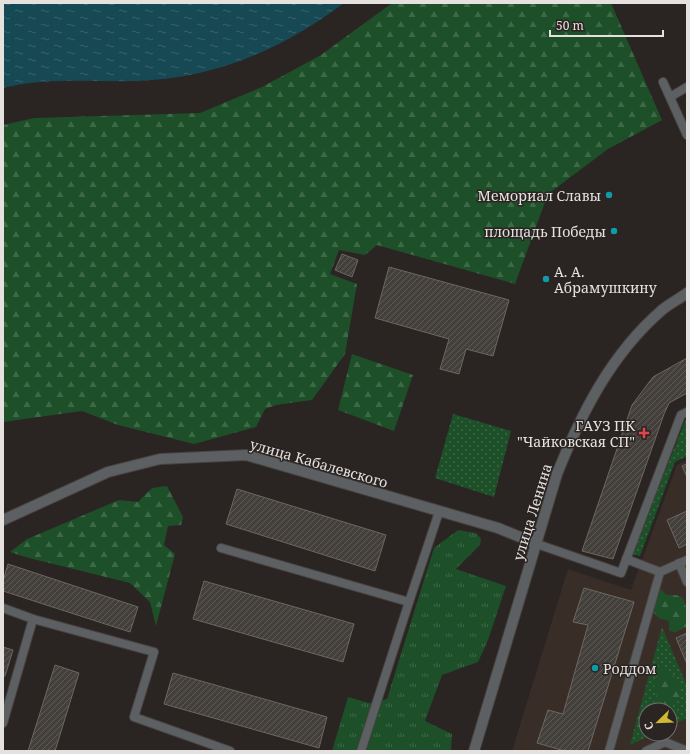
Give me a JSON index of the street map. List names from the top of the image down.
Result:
{
  "streets": {
    "street": ["улица Кабалевского", "улица Ленина"]
  },
  "crossings": [
    ["улица Кабалевского", "улица Ленина"]
  ],
  "places": {
    "other": [
      "Мемориал Славы",
      "площадь Победы",
      "А. А. Абрамушкину",
      "Роддом"
    ],
    "health": ["ГАУЗ ПК \"Чайковская СП\""]
  },
  "scale_bar": "50 m",
  "north": "bottom left"
}
